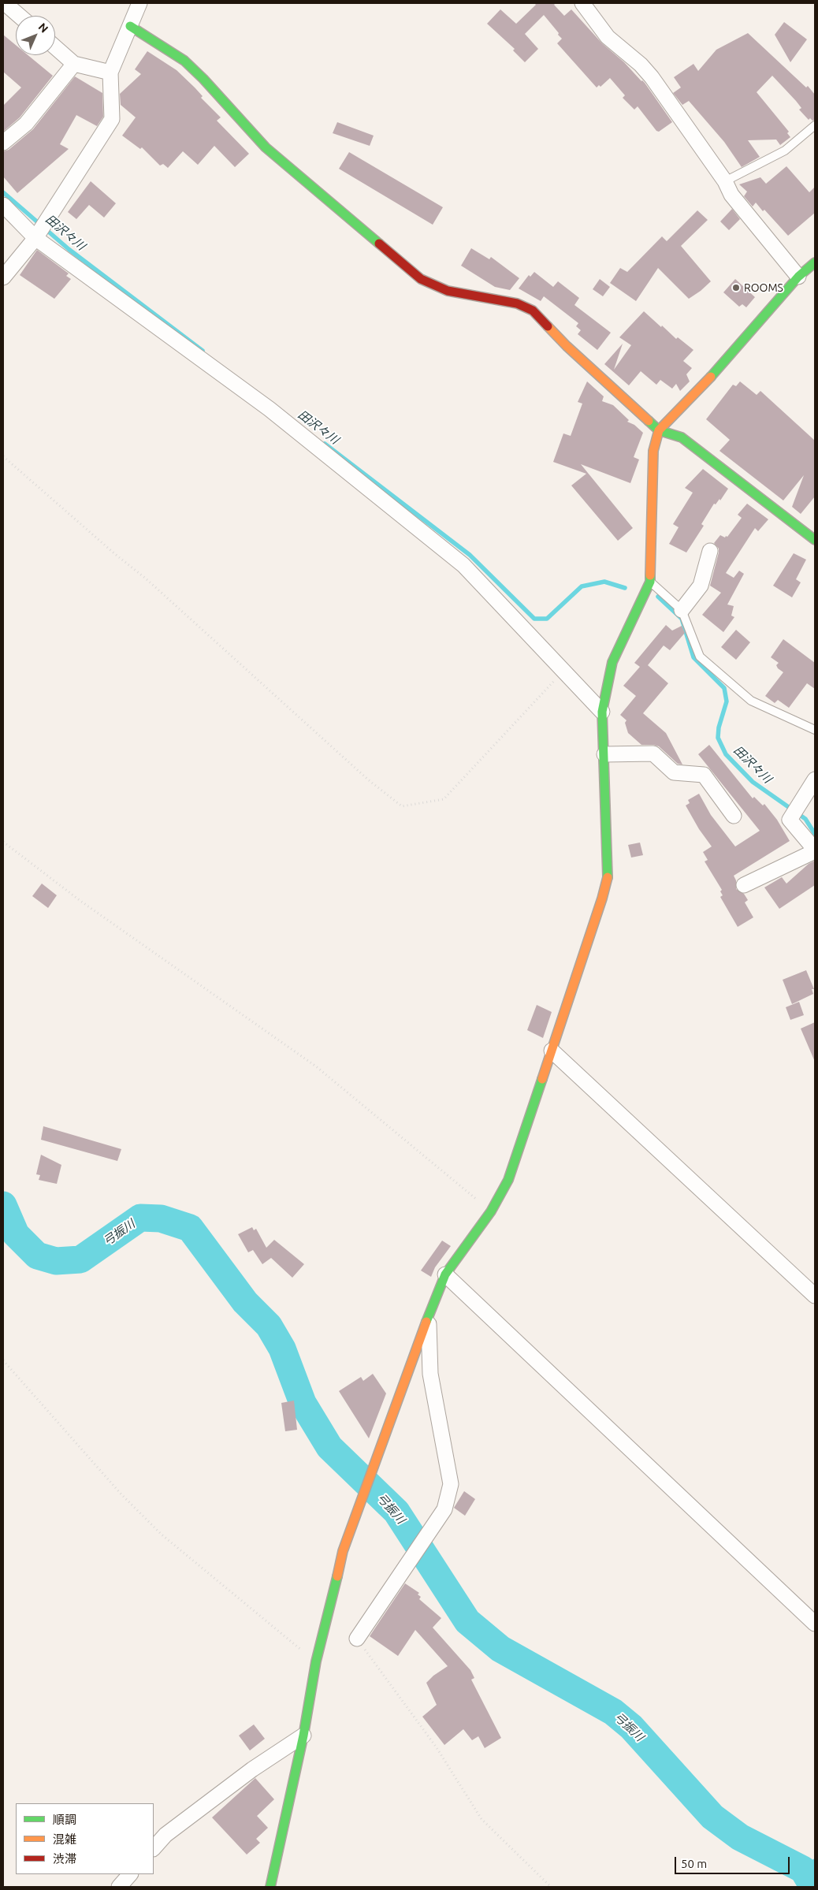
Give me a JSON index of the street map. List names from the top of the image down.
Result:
{
  "water": ["田沢々川", "弓振川"],
  "places": ["ROOMS"],
  "legend": ["順調", "混雑", "渋滞"],
  "scale_bar": "50 m",
  "north": "top right"
}
